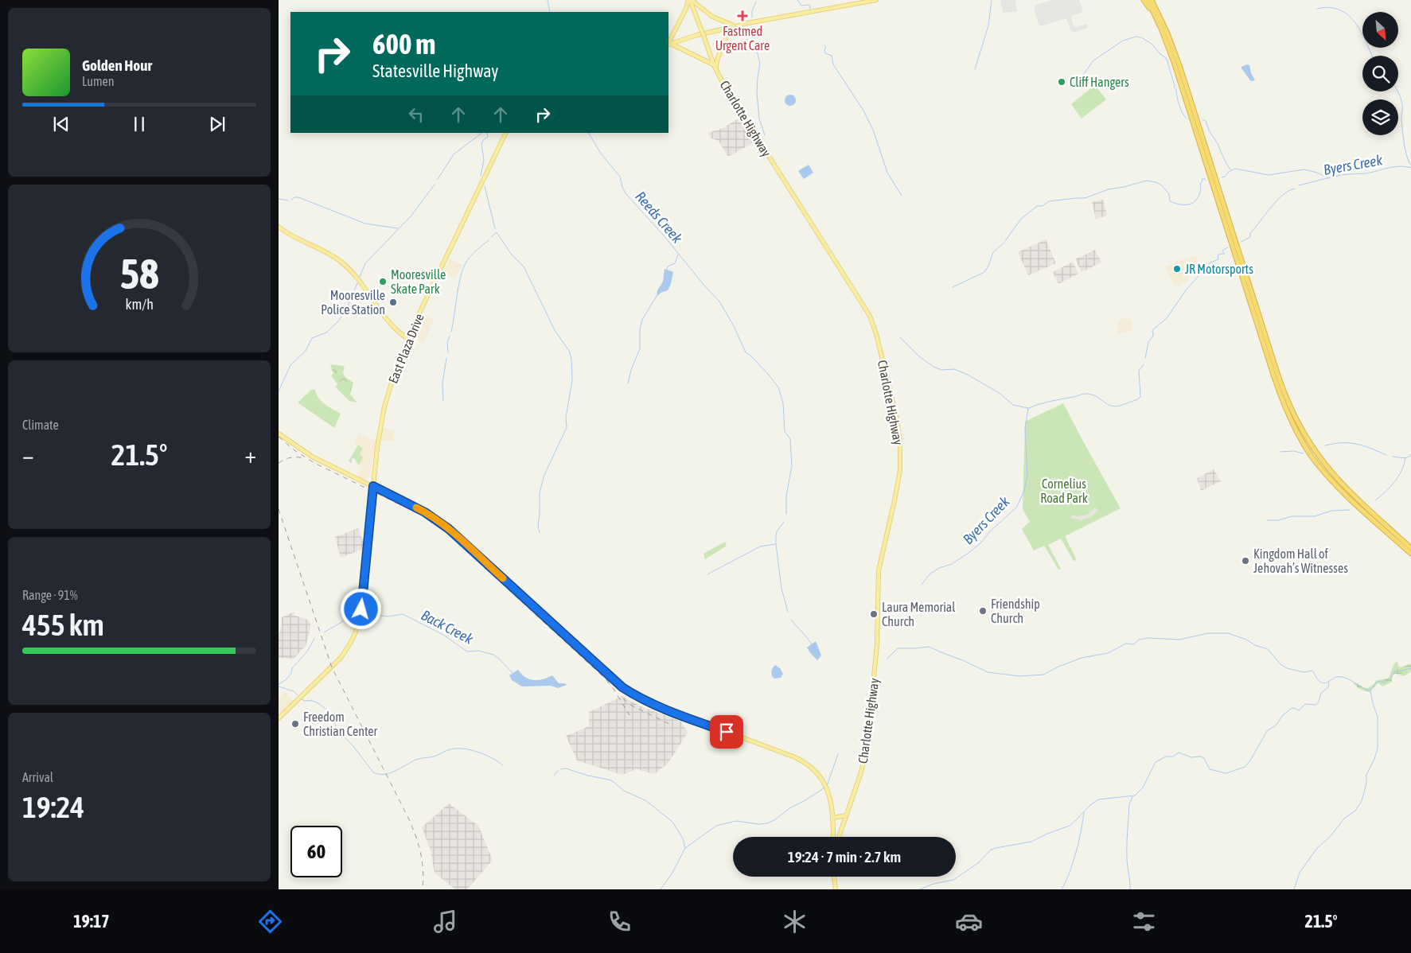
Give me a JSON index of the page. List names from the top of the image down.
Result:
{
  "streets": {
    "main road": ["Charlotte Highway", "East Plaza Drive"]
  },
  "water": ["Byers Creek", "Reeds Creek", "Back Creek"],
  "parks": ["Cornelius Road Park"],
  "places": {
    "health": ["Fastmed Urgent Care"],
    "other": [
      "Cliff Hangers",
      "JR Motorsports",
      "Mooresville Skate Park",
      "Mooresville Police Station",
      "Kingdom Hall of Jehovah’s Witnesses",
      "Friendship Church",
      "Laura Memorial Church",
      "Freedom Christian Center"
    ]
  },
  "north": "bottom right",
  "page": {
    "turn": ["600 m", "Statesville Highway"],
    "song": ["Golden Hour", "Lumen"],
    "tile": [
      "Climate",
      ["Range · 91%", "455 km"],
      ["Arrival", "19:24"]
    ],
    "heat": ["−", "21.5°", "+"],
    "limit": "60",
    "trip": "19:24 · 7 min · 2.7 km",
    "tabs": ["19:17", "21.5°"],
    "gauge": ["58", "km/h"]
  }
}
